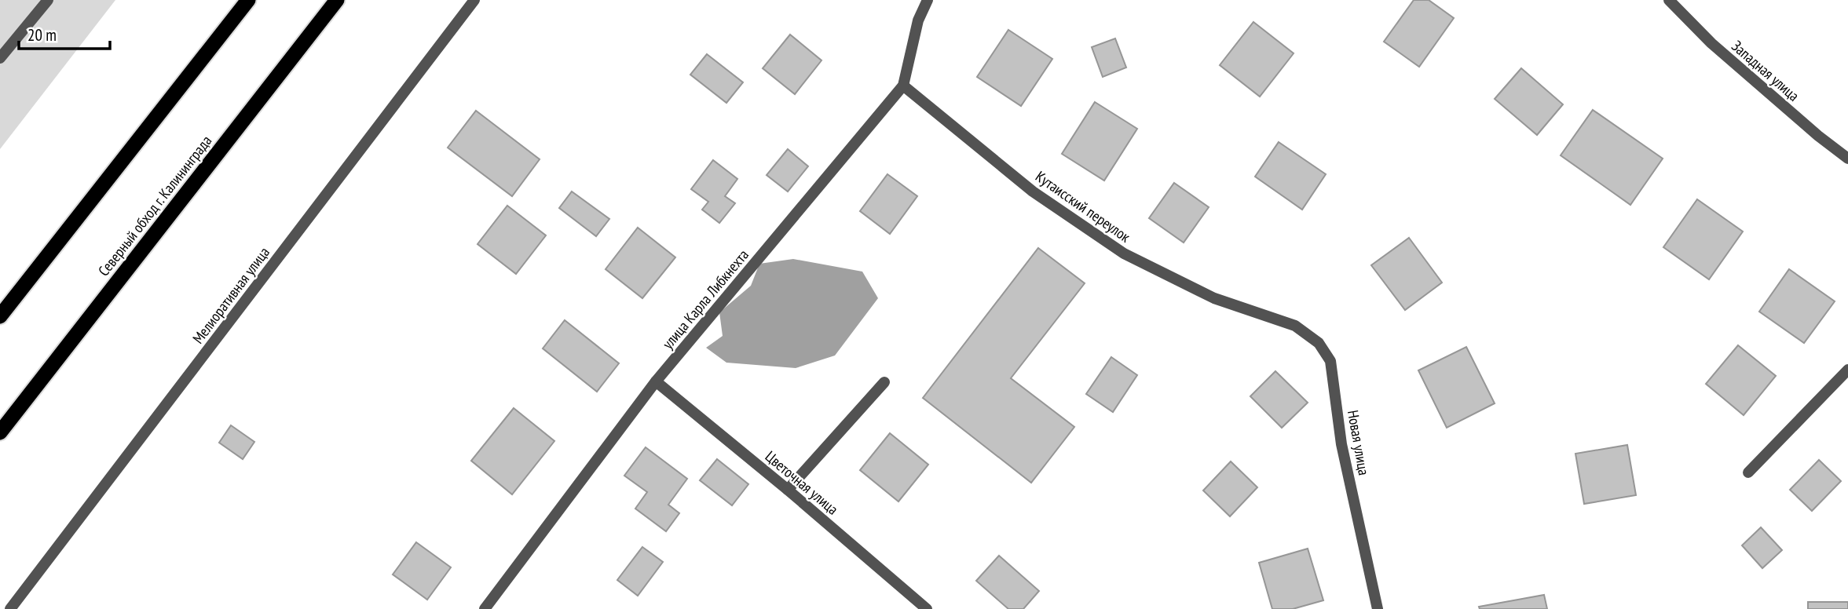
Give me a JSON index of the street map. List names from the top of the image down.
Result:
{
  "streets": {
    "highway": ["Северный обход г. Калининграда"],
    "street": [
      "Западная улица",
      "Кутаисский переулок",
      "Мелиоративная улица",
      "улица Карла Либкнехта",
      "Новая улица",
      "Цветочная улица"
    ]
  },
  "crossings": [
    ["Кутаисский переулок", "улица Карла Либкнехта"],
    ["Кутаисский переулок", "Новая улица"],
    ["улица Карла Либкнехта", "Цветочная улица"]
  ],
  "scale_bar": "20 m"
}
